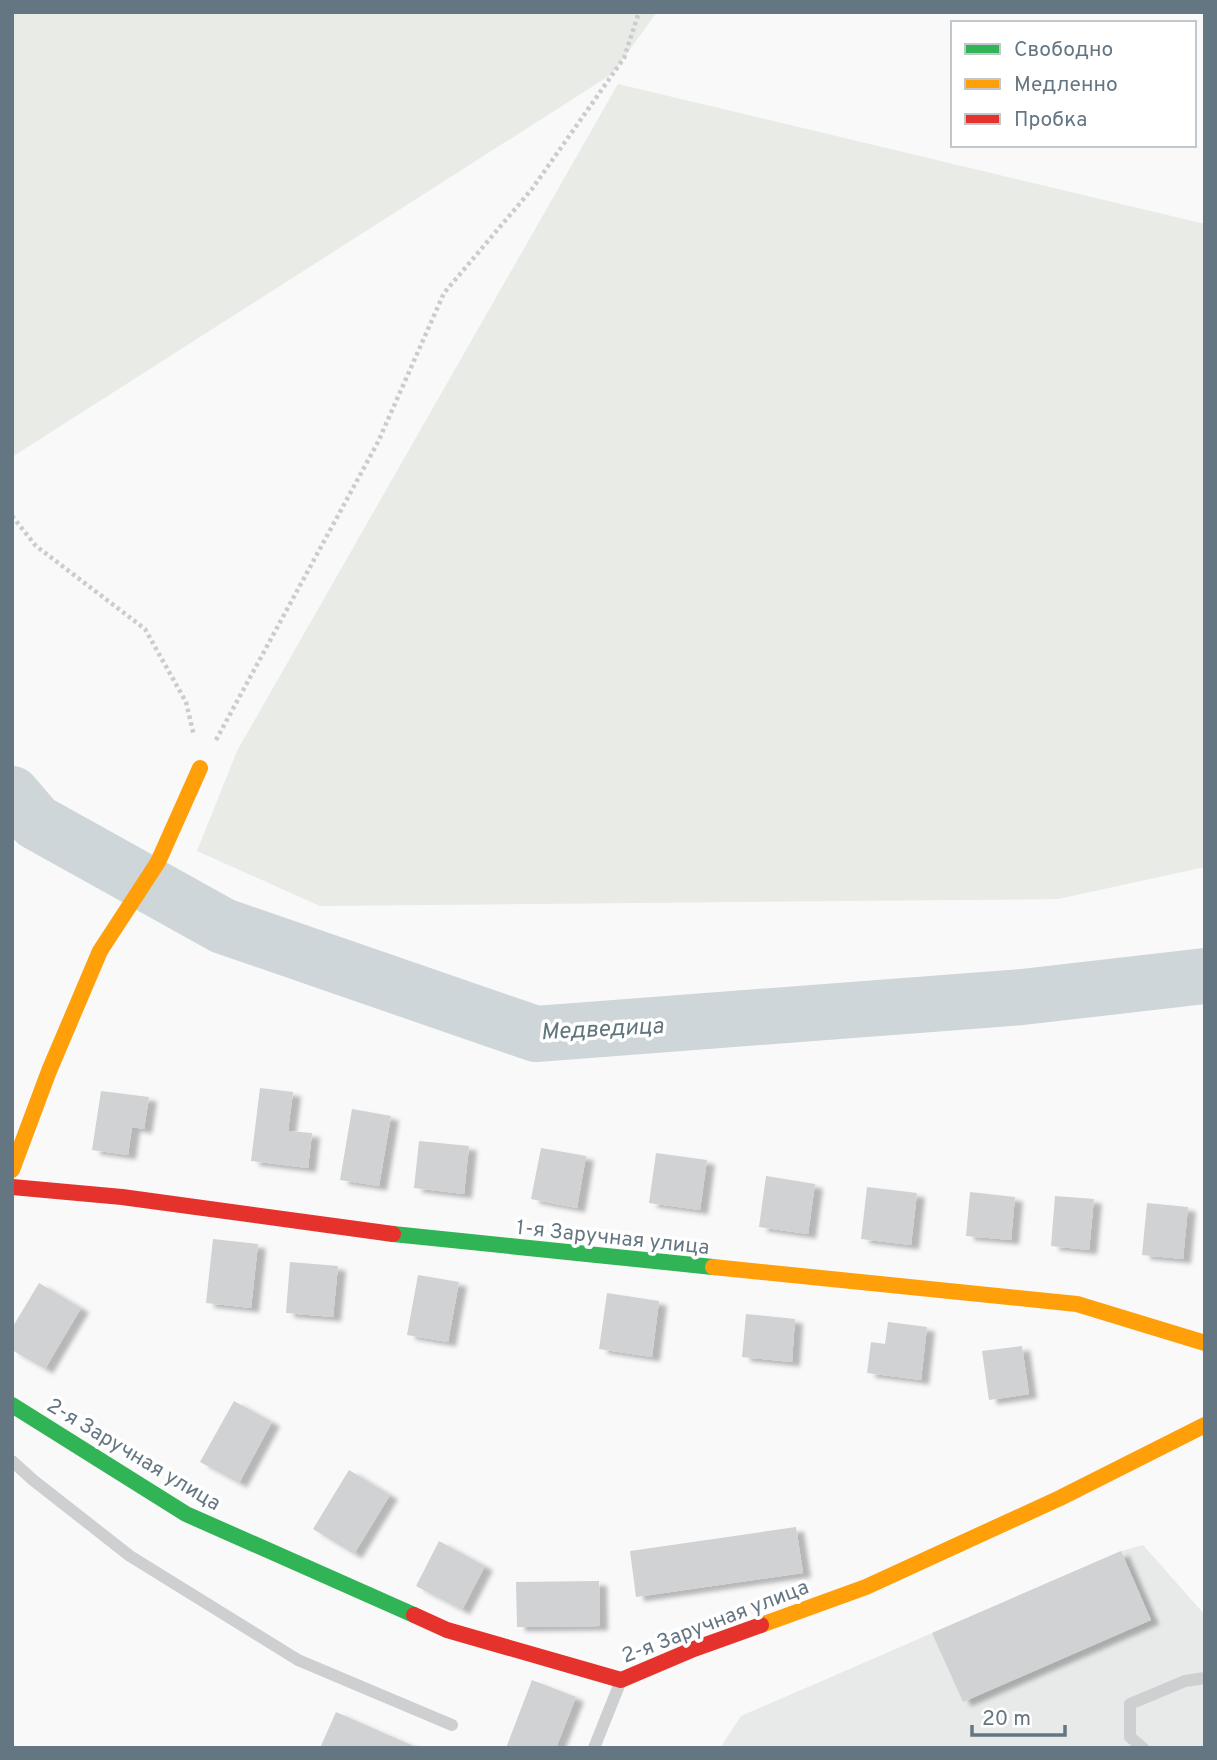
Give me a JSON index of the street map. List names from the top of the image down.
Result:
{
  "streets": {
    "street": ["1-я Заручная улица", "2-я Заручная улица"]
  },
  "water": ["Медведица"],
  "legend": ["Свободно", "Медленно", "Пробка"],
  "scale_bar": "20 m"
}
